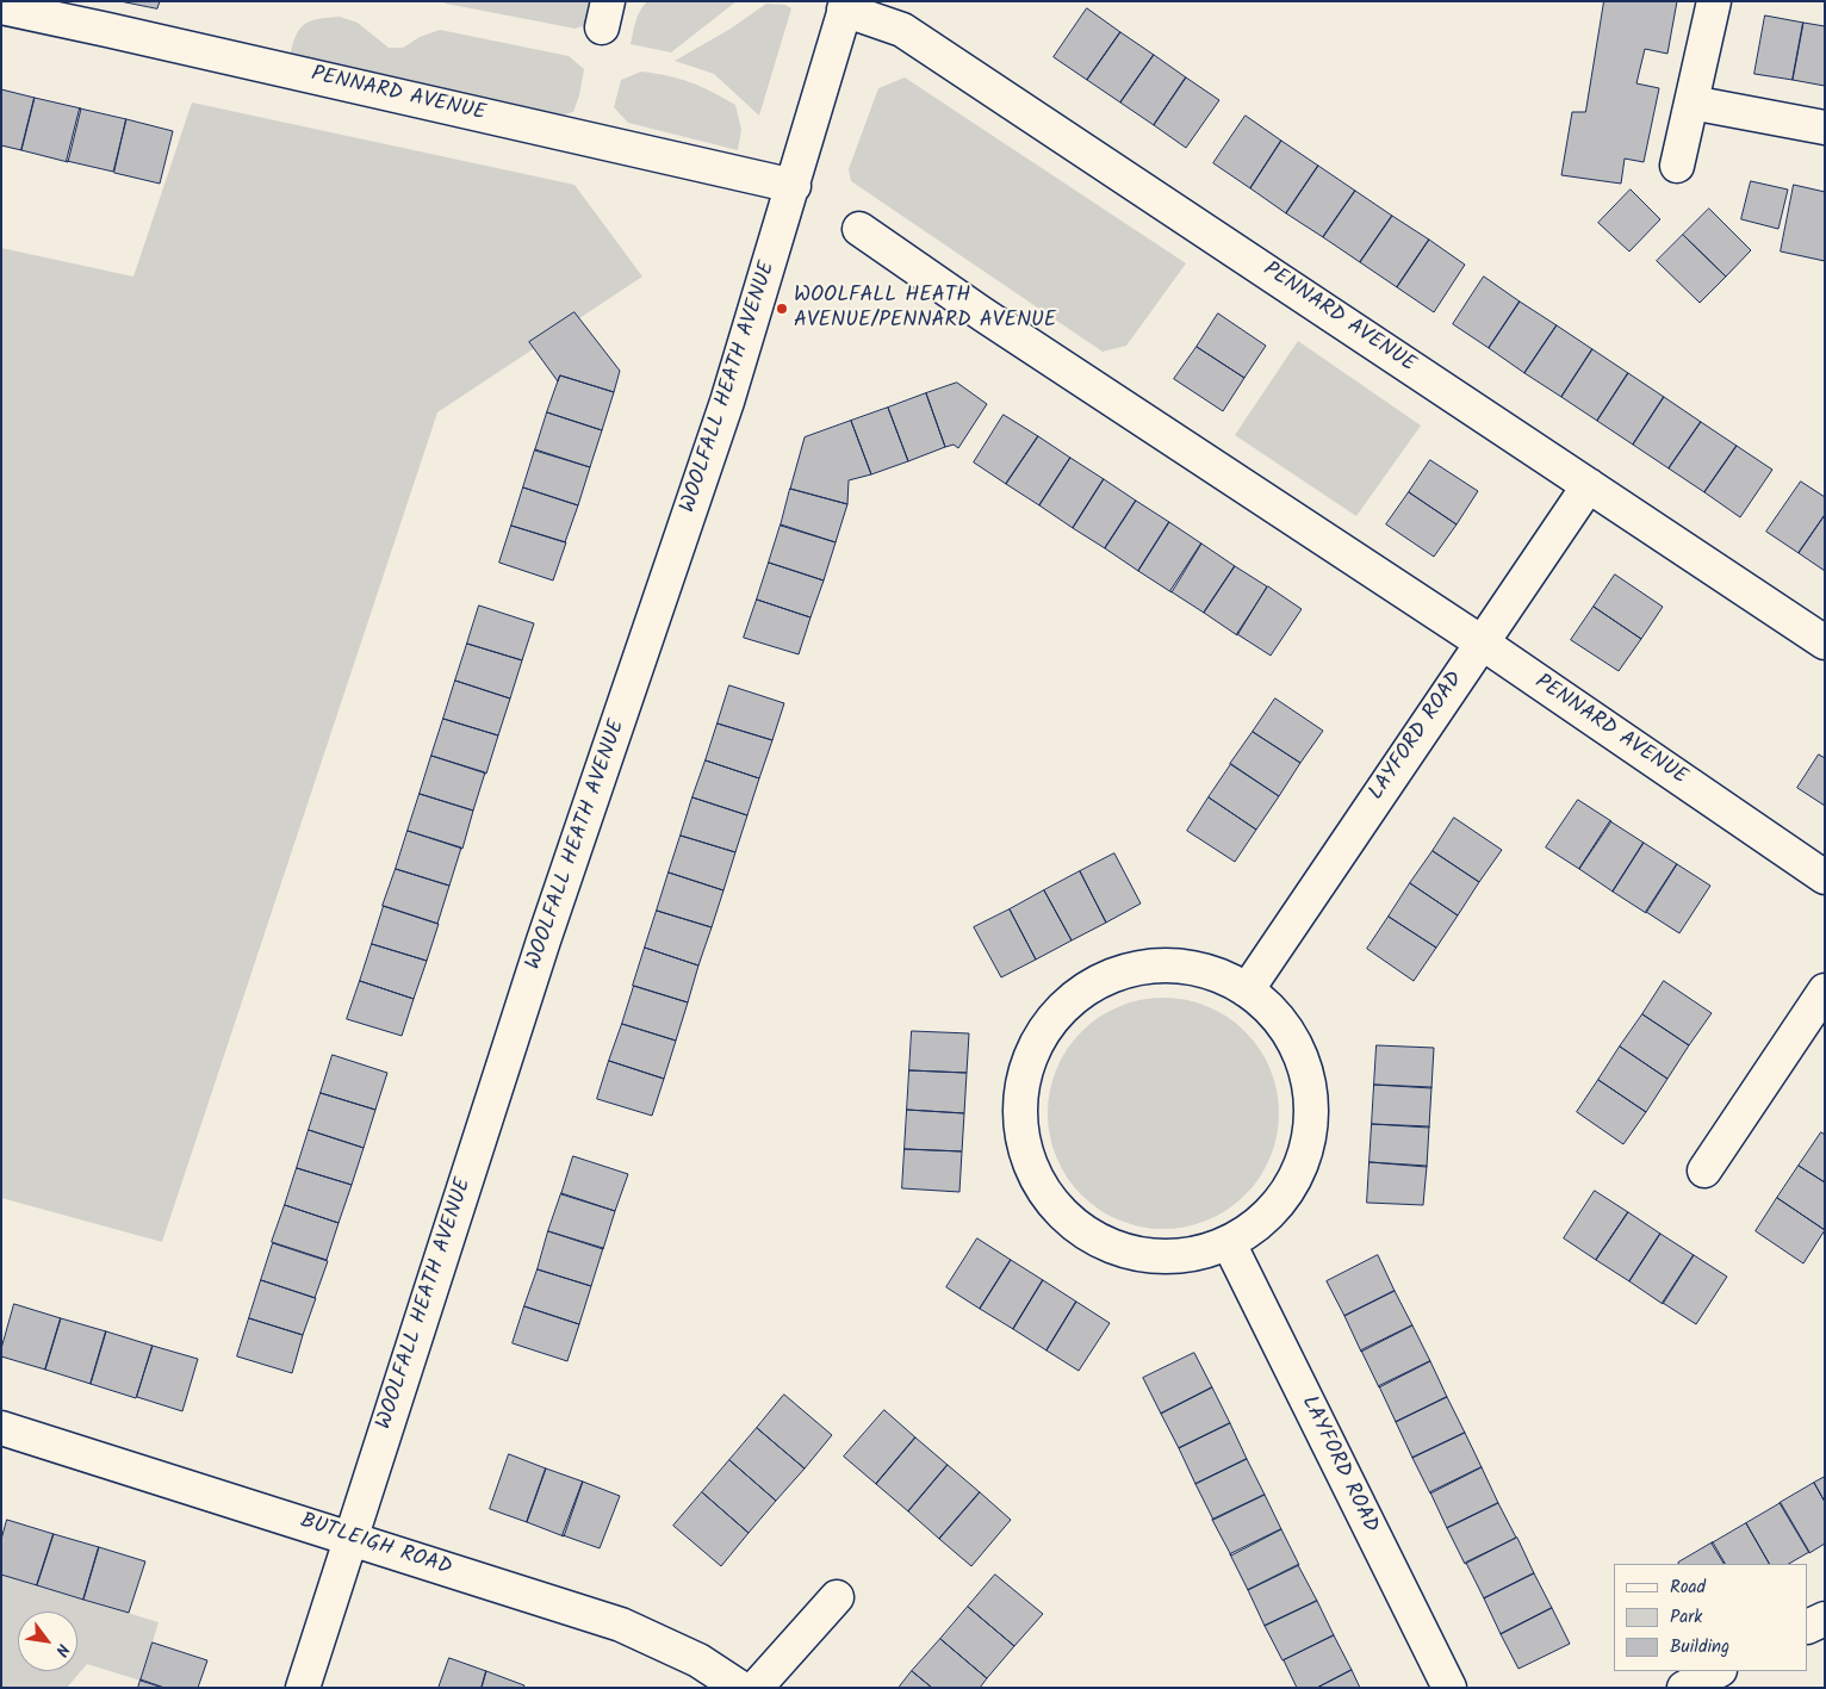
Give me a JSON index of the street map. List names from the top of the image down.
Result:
{
  "streets": {
    "street": [
      "PENNARD AVENUE",
      "WOOLFALL HEATH AVENUE",
      "LAYFORD ROAD",
      "BUTLEIGH ROAD"
    ]
  },
  "crossings": [
    ["PENNARD AVENUE", "WOOLFALL HEATH AVENUE"],
    ["PENNARD AVENUE", "LAYFORD ROAD"],
    ["WOOLFALL HEATH AVENUE", "BUTLEIGH ROAD"]
  ],
  "places": ["WOOLFALL HEATH AVENUE/PENNARD AVENUE"],
  "legend": ["Road", "Park", "Building"],
  "north": "bottom right"
}
